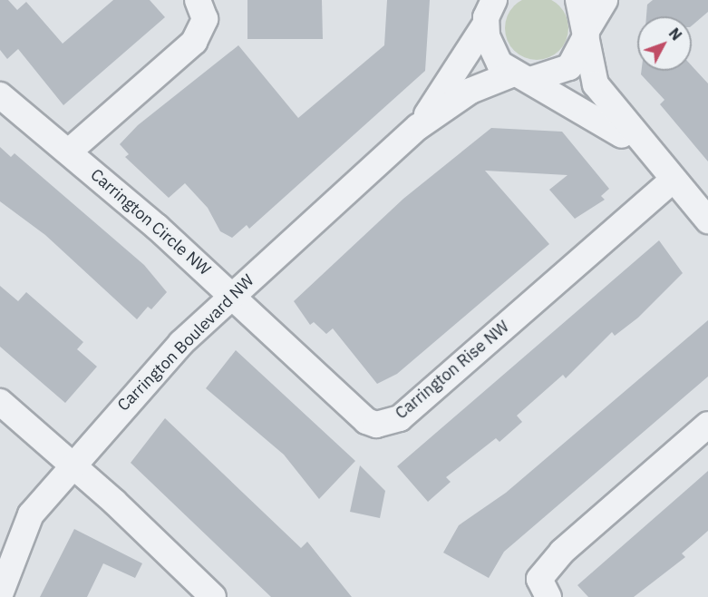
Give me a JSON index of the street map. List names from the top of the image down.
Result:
{
  "streets": {
    "street": ["Carrington Circle NW", "Carrington Boulevard NW", "Carrington Rise NW"]
  },
  "crossings": [
    ["Carrington Circle NW", "Carrington Boulevard NW"],
    ["Carrington Circle NW", "Carrington Rise NW"],
    ["Carrington Boulevard NW", "Carrington Rise NW"]
  ],
  "north": "top right"
}
